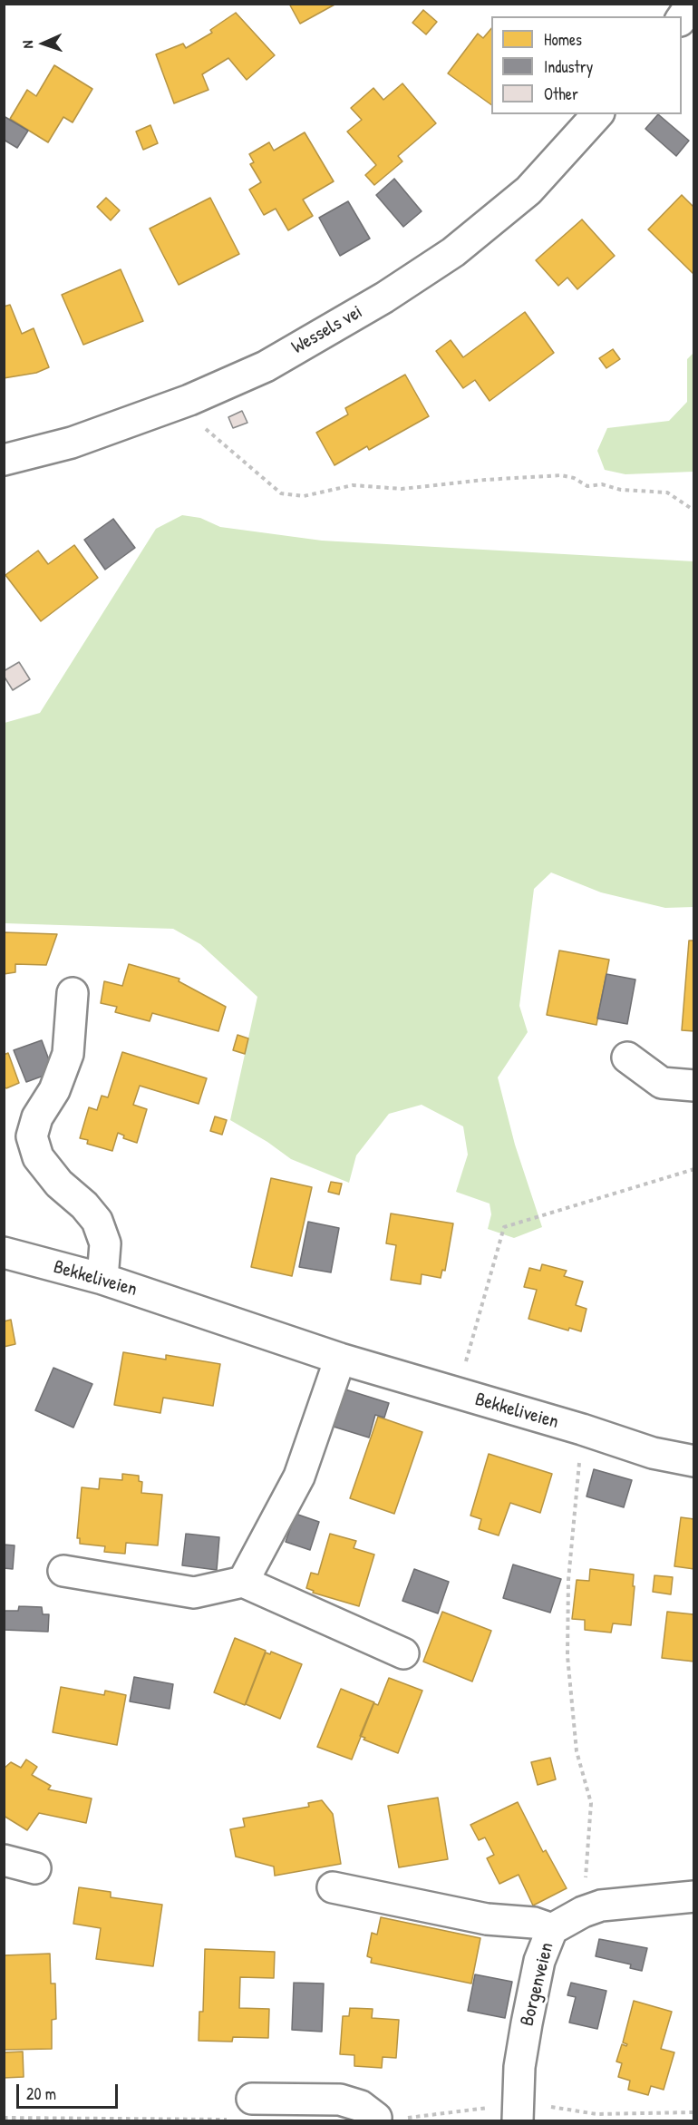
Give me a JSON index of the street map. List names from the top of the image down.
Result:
{
  "streets": {
    "street": ["Wessels vei", "Bekkeliveien", "Borgenveien"]
  },
  "legend": ["Homes", "Industry", "Other"],
  "scale_bar": "20 m",
  "north": "left"
}
